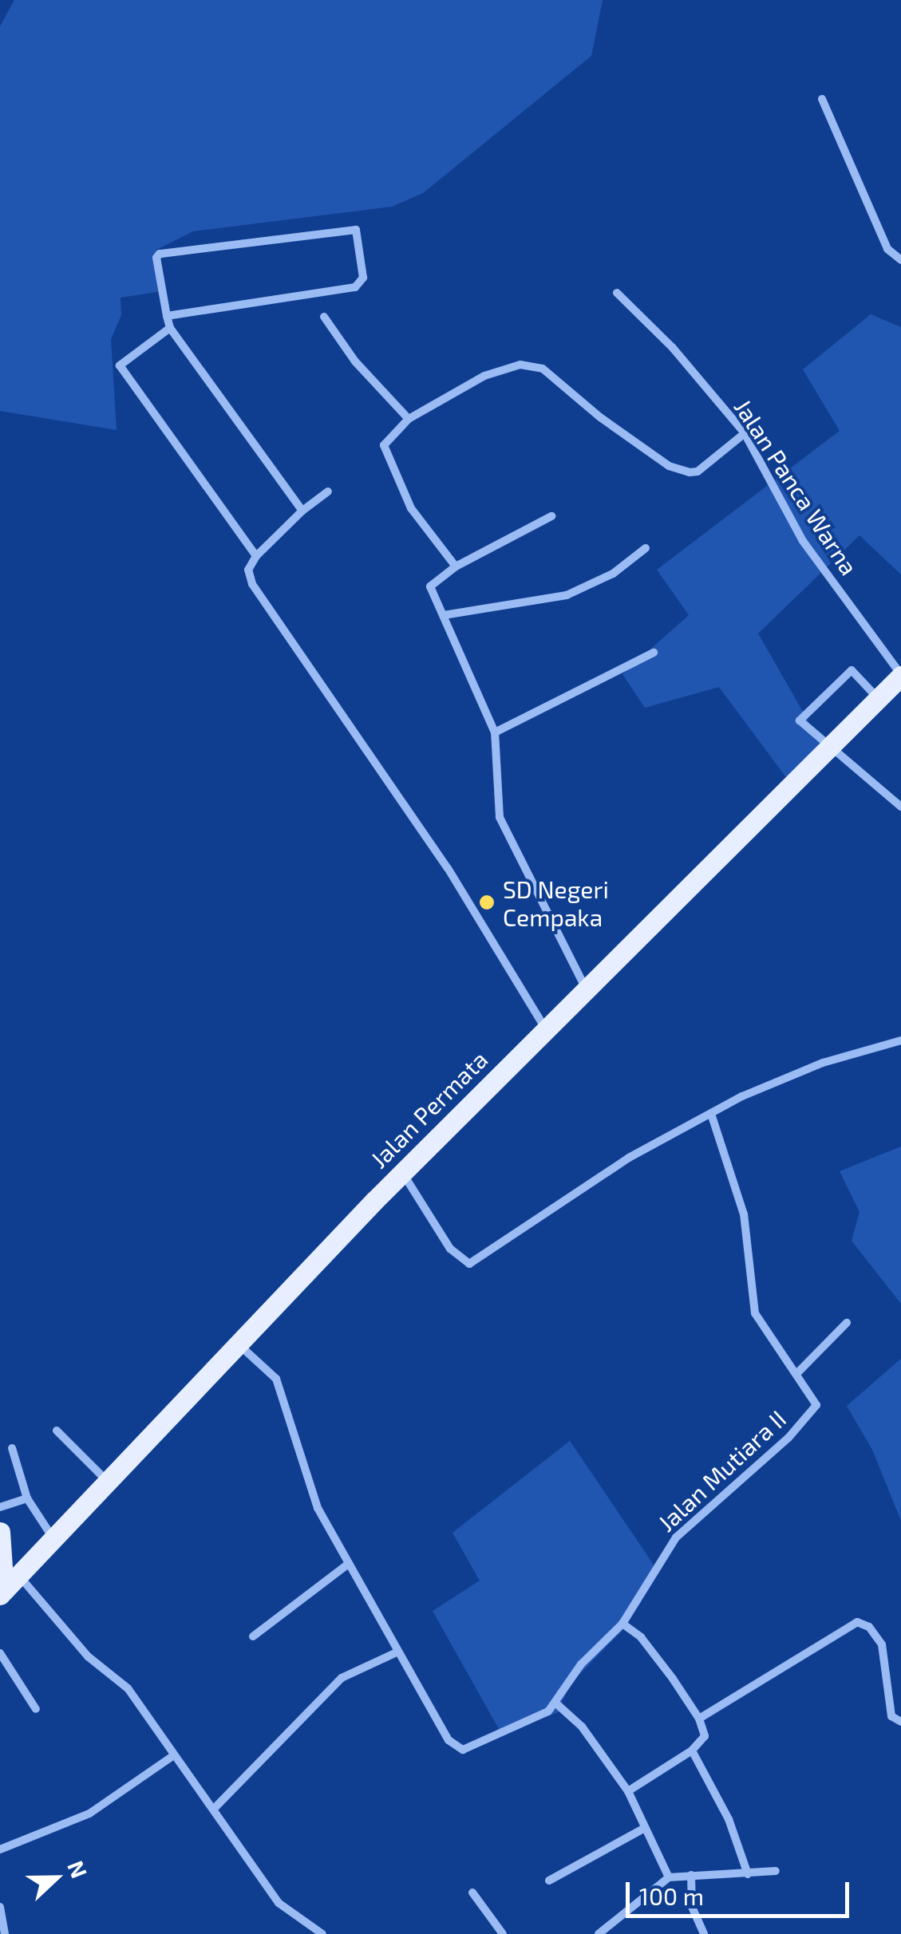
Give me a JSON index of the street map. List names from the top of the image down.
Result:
{
  "streets": {
    "main road": ["Jalan Permata"],
    "street": ["Jalan Panca Warna", "Jalan Mutiara II"]
  },
  "crossings": [
    ["Jalan Panca Warna", "Jalan Permata"]
  ],
  "places": ["SD Negeri Cempaka"],
  "scale_bar": "100 m",
  "north": "right"
}
